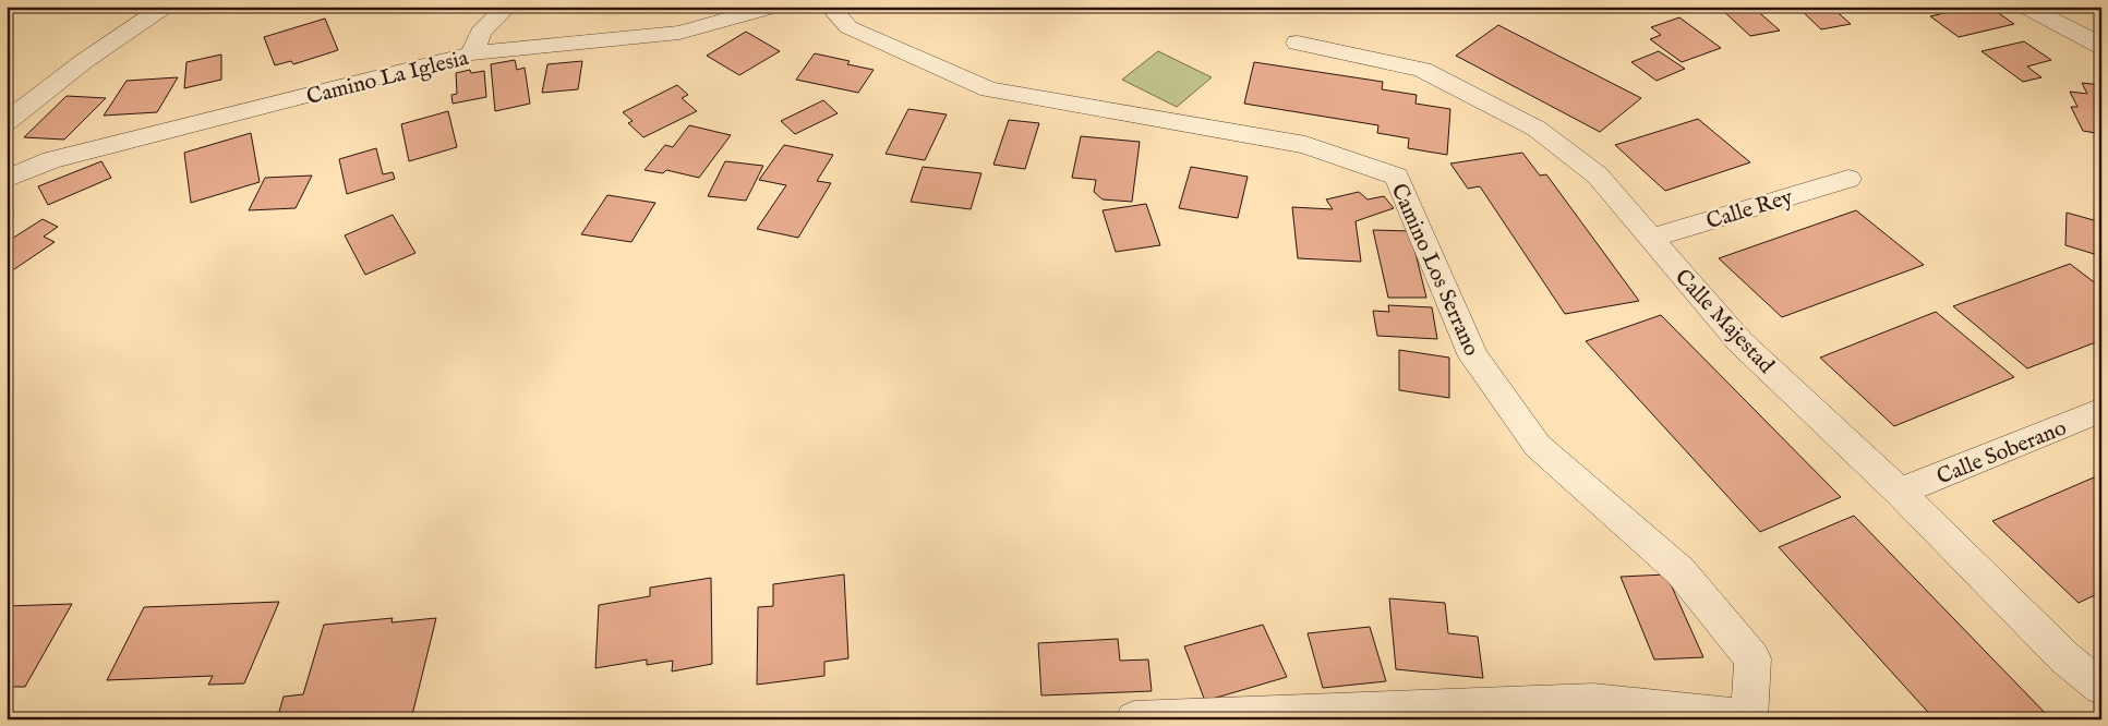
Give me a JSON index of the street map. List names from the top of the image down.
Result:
{
  "streets": {
    "street": [
      "Camino La Iglesia",
      "Calle Rey",
      "Camino Los Serrano",
      "Calle Majestad",
      "Calle Soberano"
    ]
  },
  "crossings": [
    ["Calle Rey", "Calle Majestad"],
    ["Calle Majestad", "Calle Soberano"]
  ]
}
